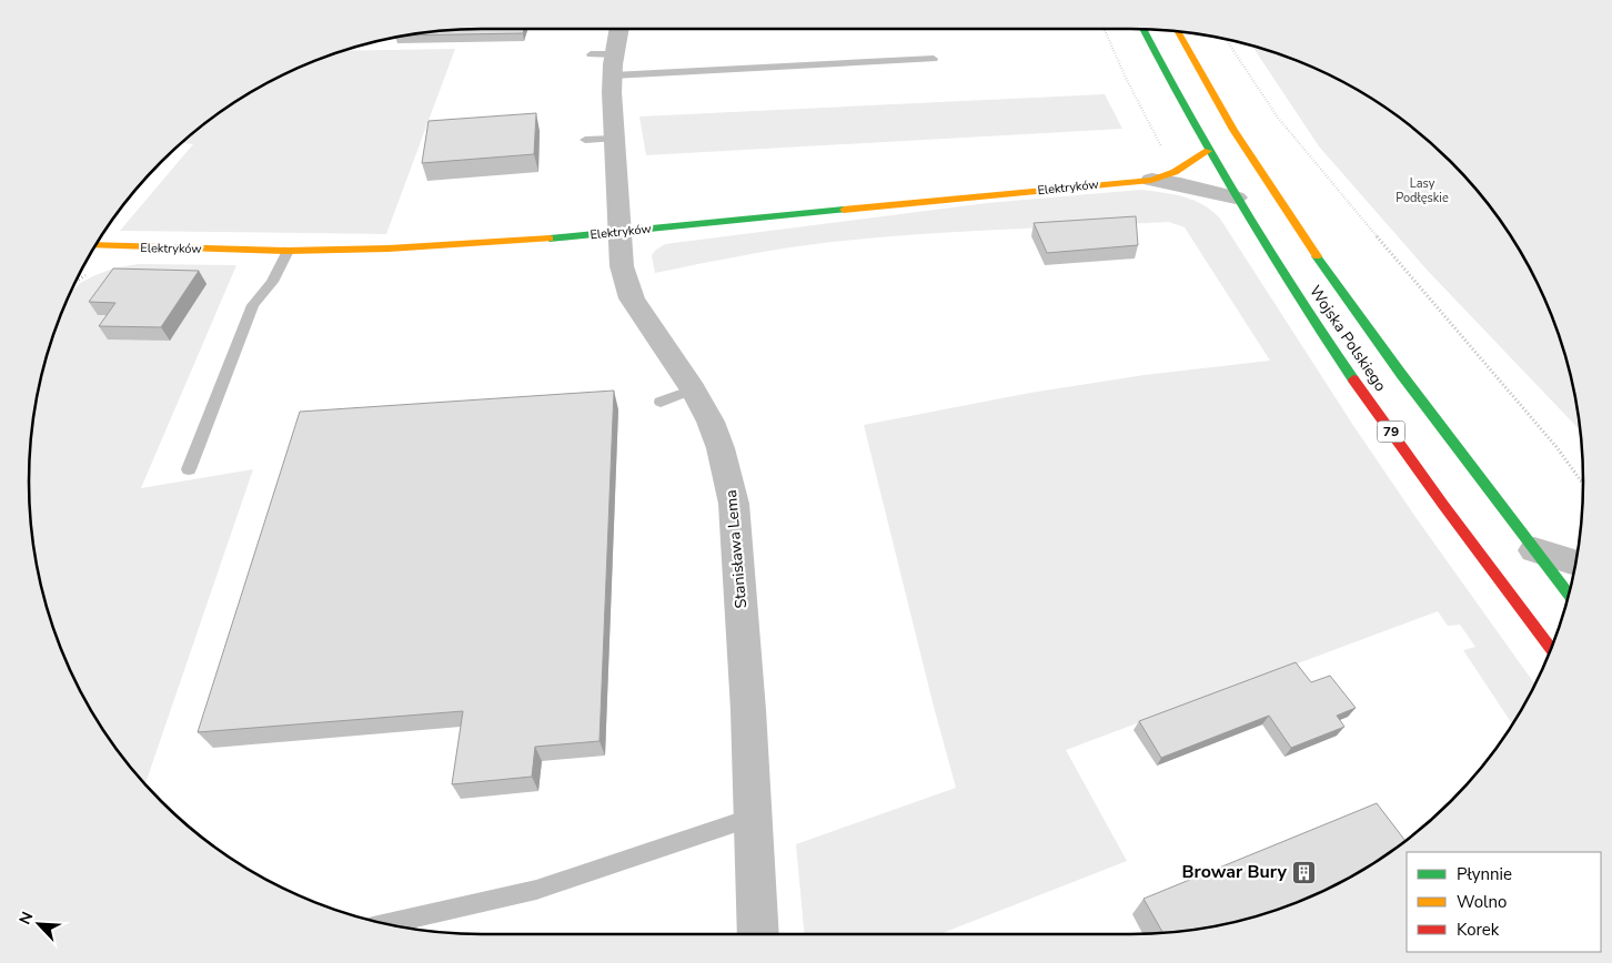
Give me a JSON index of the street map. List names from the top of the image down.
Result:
{
  "streets": {
    "main road": ["Elektryków", "Wojska Polskiego", "79"],
    "street": ["Stanisława Lema"]
  },
  "crossings": [
    ["Elektryków", "Wojska Polskiego"],
    ["Elektryków", "Stanisława Lema"]
  ],
  "parks": ["Lasy Podłęskie"],
  "places": {
    "building": ["Browar Bury"]
  },
  "legend": ["Płynnie", "Wolno", "Korek"],
  "north": "top left"
}
